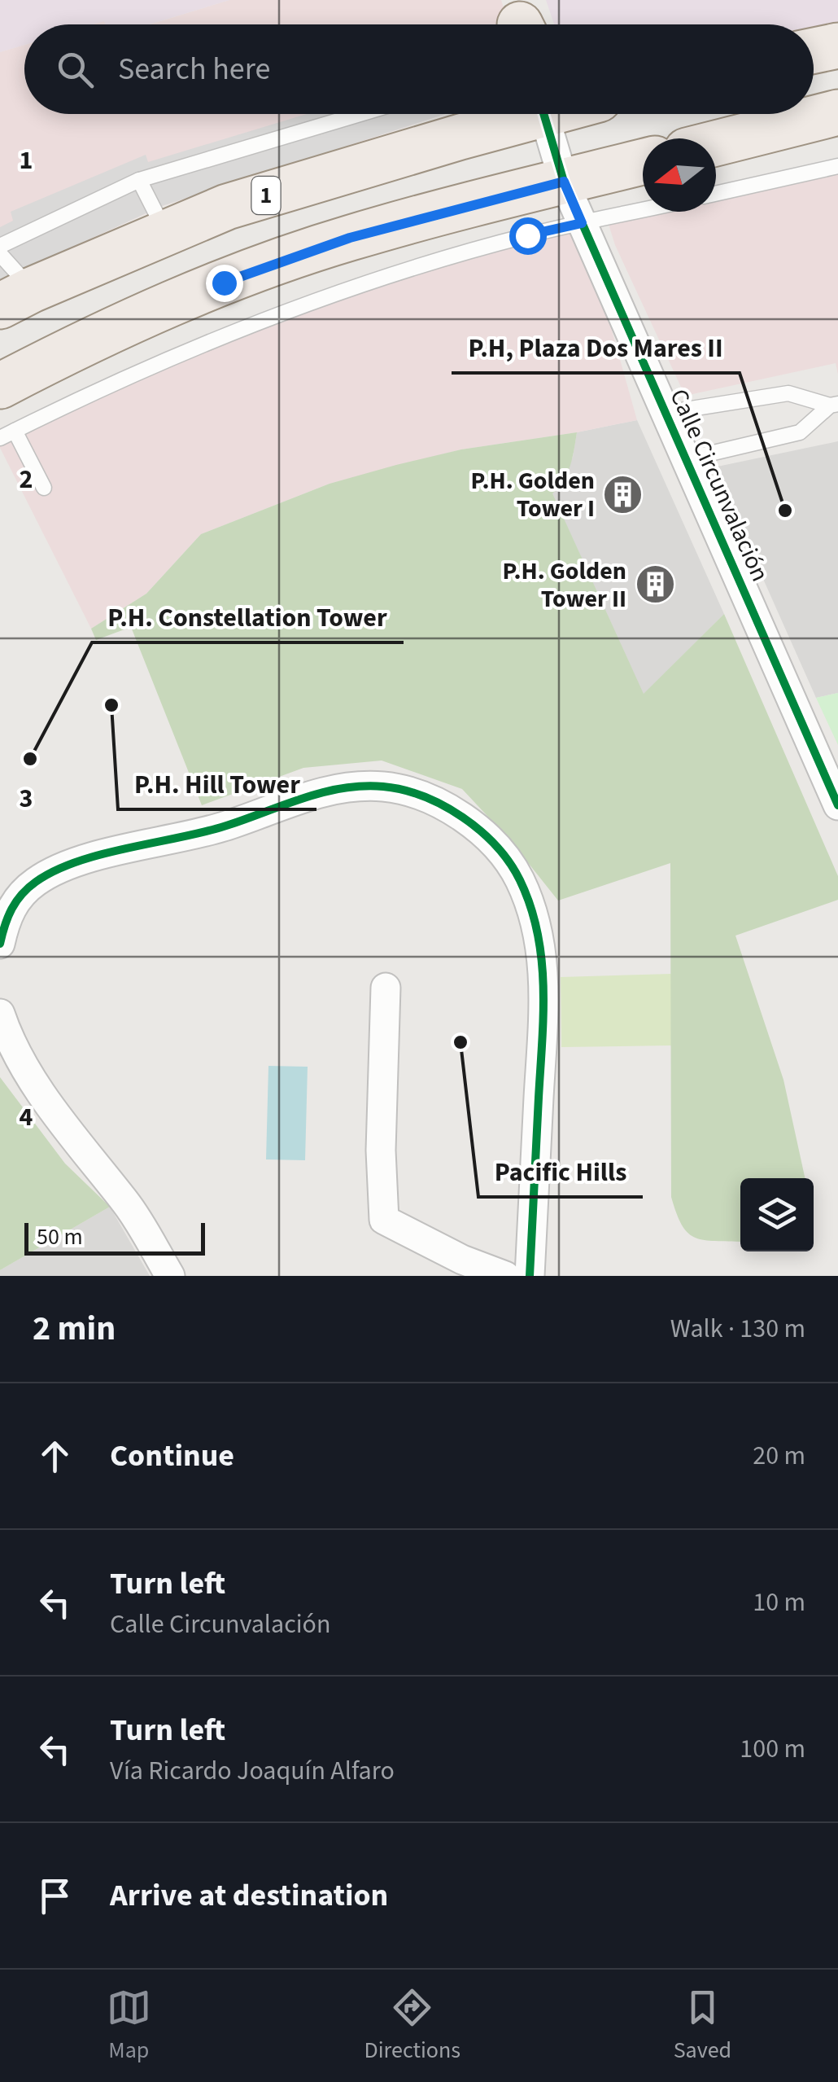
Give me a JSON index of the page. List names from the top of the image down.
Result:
{
  "streets": {
    "main road": ["1"],
    "street": ["Calle Circunvalación"]
  },
  "places": {
    "building": ["P.H. Golden Tower I", "P.H. Golden Tower II"],
    "other": [
      "P.H, Plaza Dos Mares II",
      "P.H. Hill Tower",
      "P.H. Constellation Tower",
      "Pacific Hills"
    ]
  },
  "scale_bar": "50 m",
  "north": "left",
  "page": {
    "search": "Search here",
    "scale": "50 m",
    "heading": ["2 min", "Walk · 130 m"],
    "list": [
      ["Continue", "20 m"],
      ["Turn left", "Calle Circunvalación", "10 m"],
      ["Turn left", "Vía Ricardo Joaquín Alfaro", "100 m"],
      "Arrive at destination"
    ],
    "nav": ["Map", "Directions", "Saved"]
  },
  "grid": {
    "rows": [
      "1",
      "2",
      "3",
      "4"
    ]
  }
}
